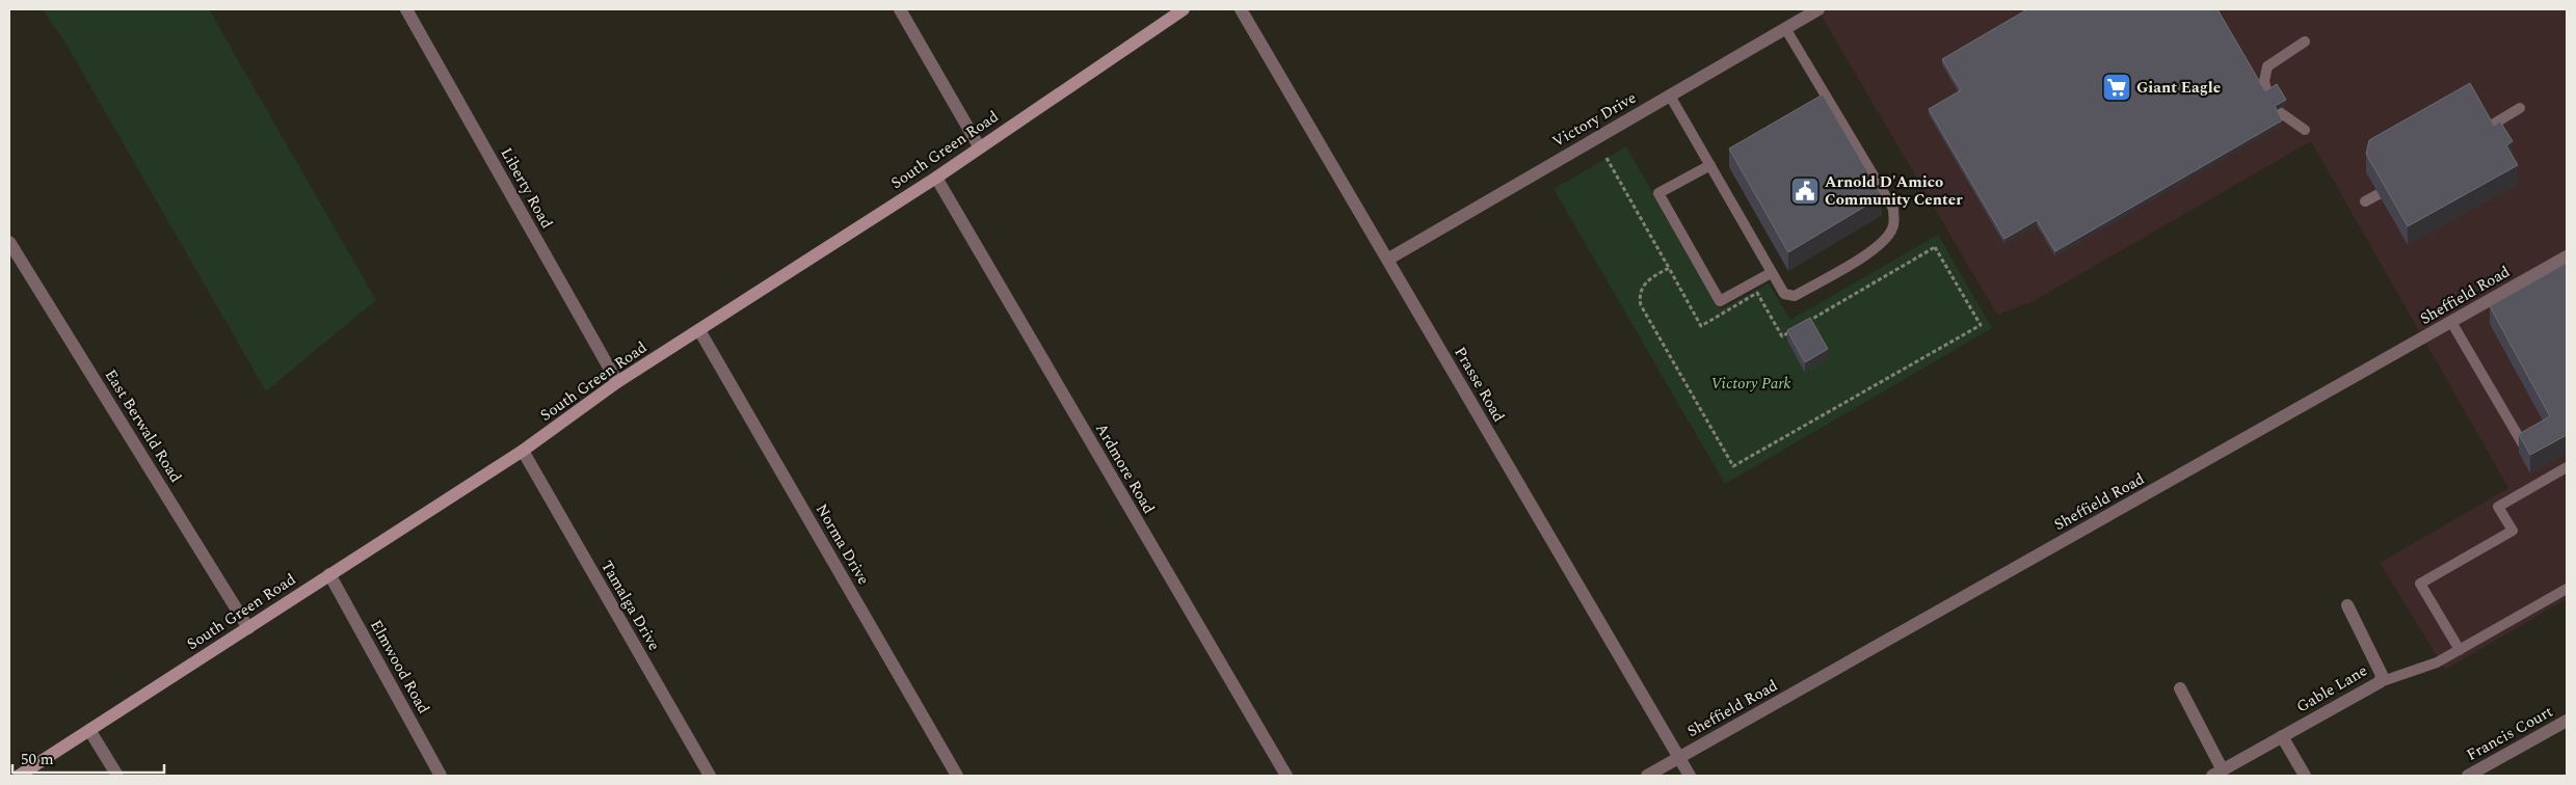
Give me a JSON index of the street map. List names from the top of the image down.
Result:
{
  "streets": {
    "main road": ["South Green Road"],
    "street": [
      "Victory Drive",
      "Liberty Road",
      "Sheffield Road",
      "Prasse Road",
      "East Berwald Road",
      "Ardmore Road",
      "Norma Drive",
      "Tamalga Drive",
      "Elmwood Road",
      "Gable Lane",
      "Francis Court"
    ]
  },
  "crossings": [
    ["Victory Drive", "Prasse Road"],
    ["South Green Road", "Liberty Road"],
    ["South Green Road", "East Berwald Road"],
    ["South Green Road", "Ardmore Road"],
    ["South Green Road", "Norma Drive"],
    ["South Green Road", "Tamalga Drive"],
    ["South Green Road", "Elmwood Road"],
    ["Sheffield Road", "Prasse Road"]
  ],
  "parks": ["Victory Park"],
  "places": {
    "supermarket": ["Giant Eagle"],
    "public building": ["Arnold D'Amico Community Center"]
  },
  "scale_bar": "50 m"
}
